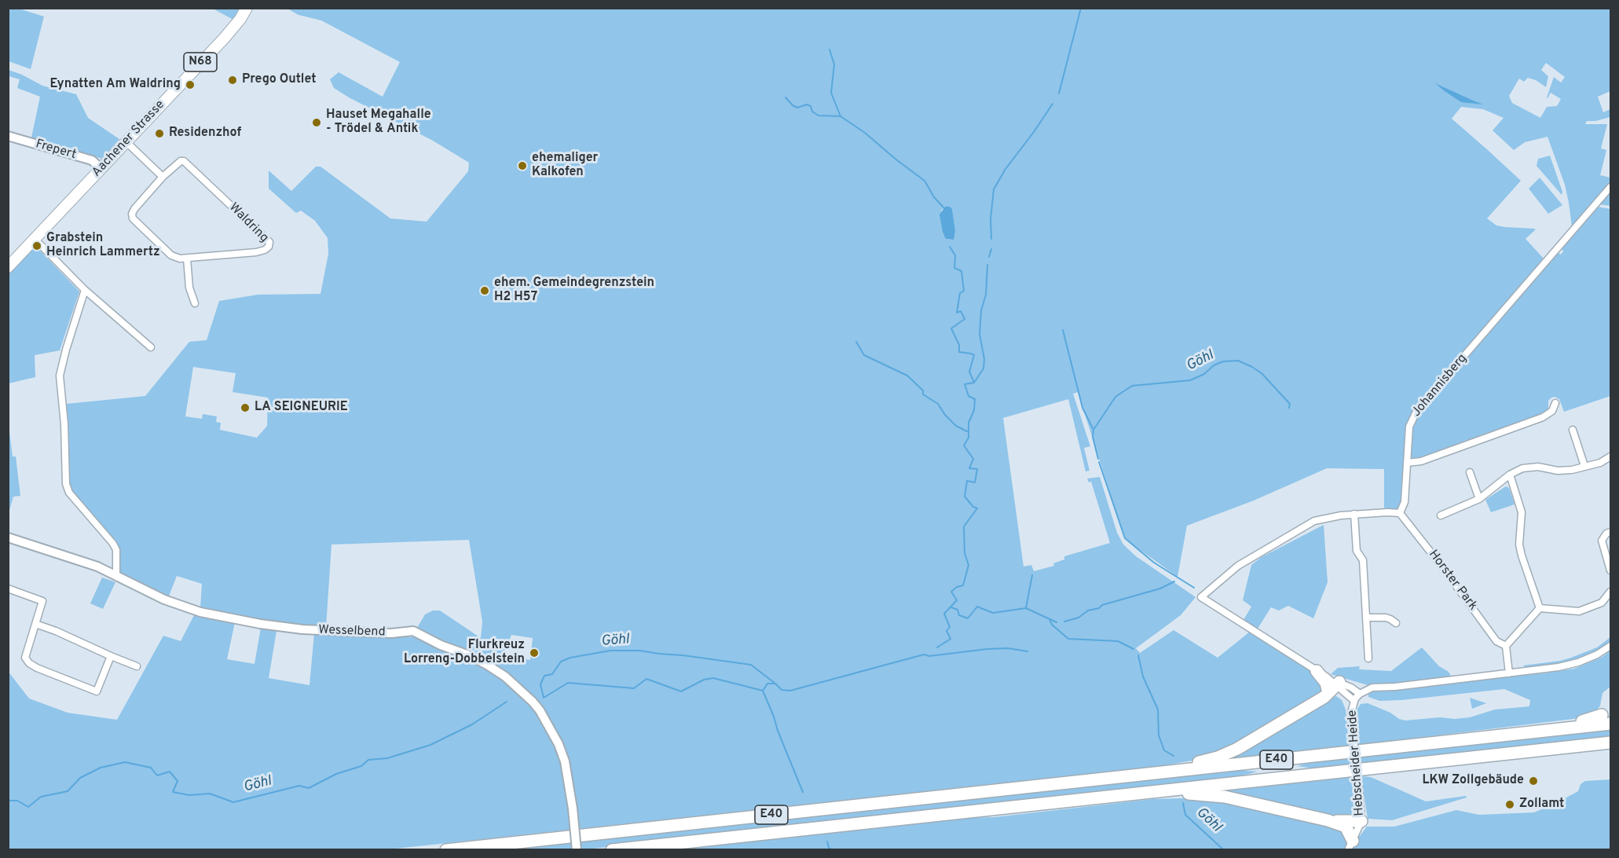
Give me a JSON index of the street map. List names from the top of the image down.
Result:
{
  "streets": {
    "highway": ["E40"],
    "main road": ["N68", "Aachener Strasse"],
    "street": [
      "Frepert",
      "Waldring",
      "Johannisberg",
      "Horster Park",
      "Wesselbend",
      "Hebscheider Heide"
    ]
  },
  "crossings": [
    ["Aachener Strasse", "Frepert"],
    ["Johannisberg", "Horster Park"]
  ],
  "water": ["Göhl"],
  "places": [
    "Prego Outlet",
    "Eynatten Am Waldring",
    "Hauset Megahalle - Trödel & Antik",
    "Residenzhof",
    "ehemaliger Kalkofen",
    "Grabstein Heinrich Lammertz",
    "ehem. Gemeindegrenzstein H2 H57",
    "LA SEIGNEURIE",
    "Flurkreuz Lorreng-Dobbelstein",
    "LKW Zollgebäude",
    "Zollamt"
  ]
}
